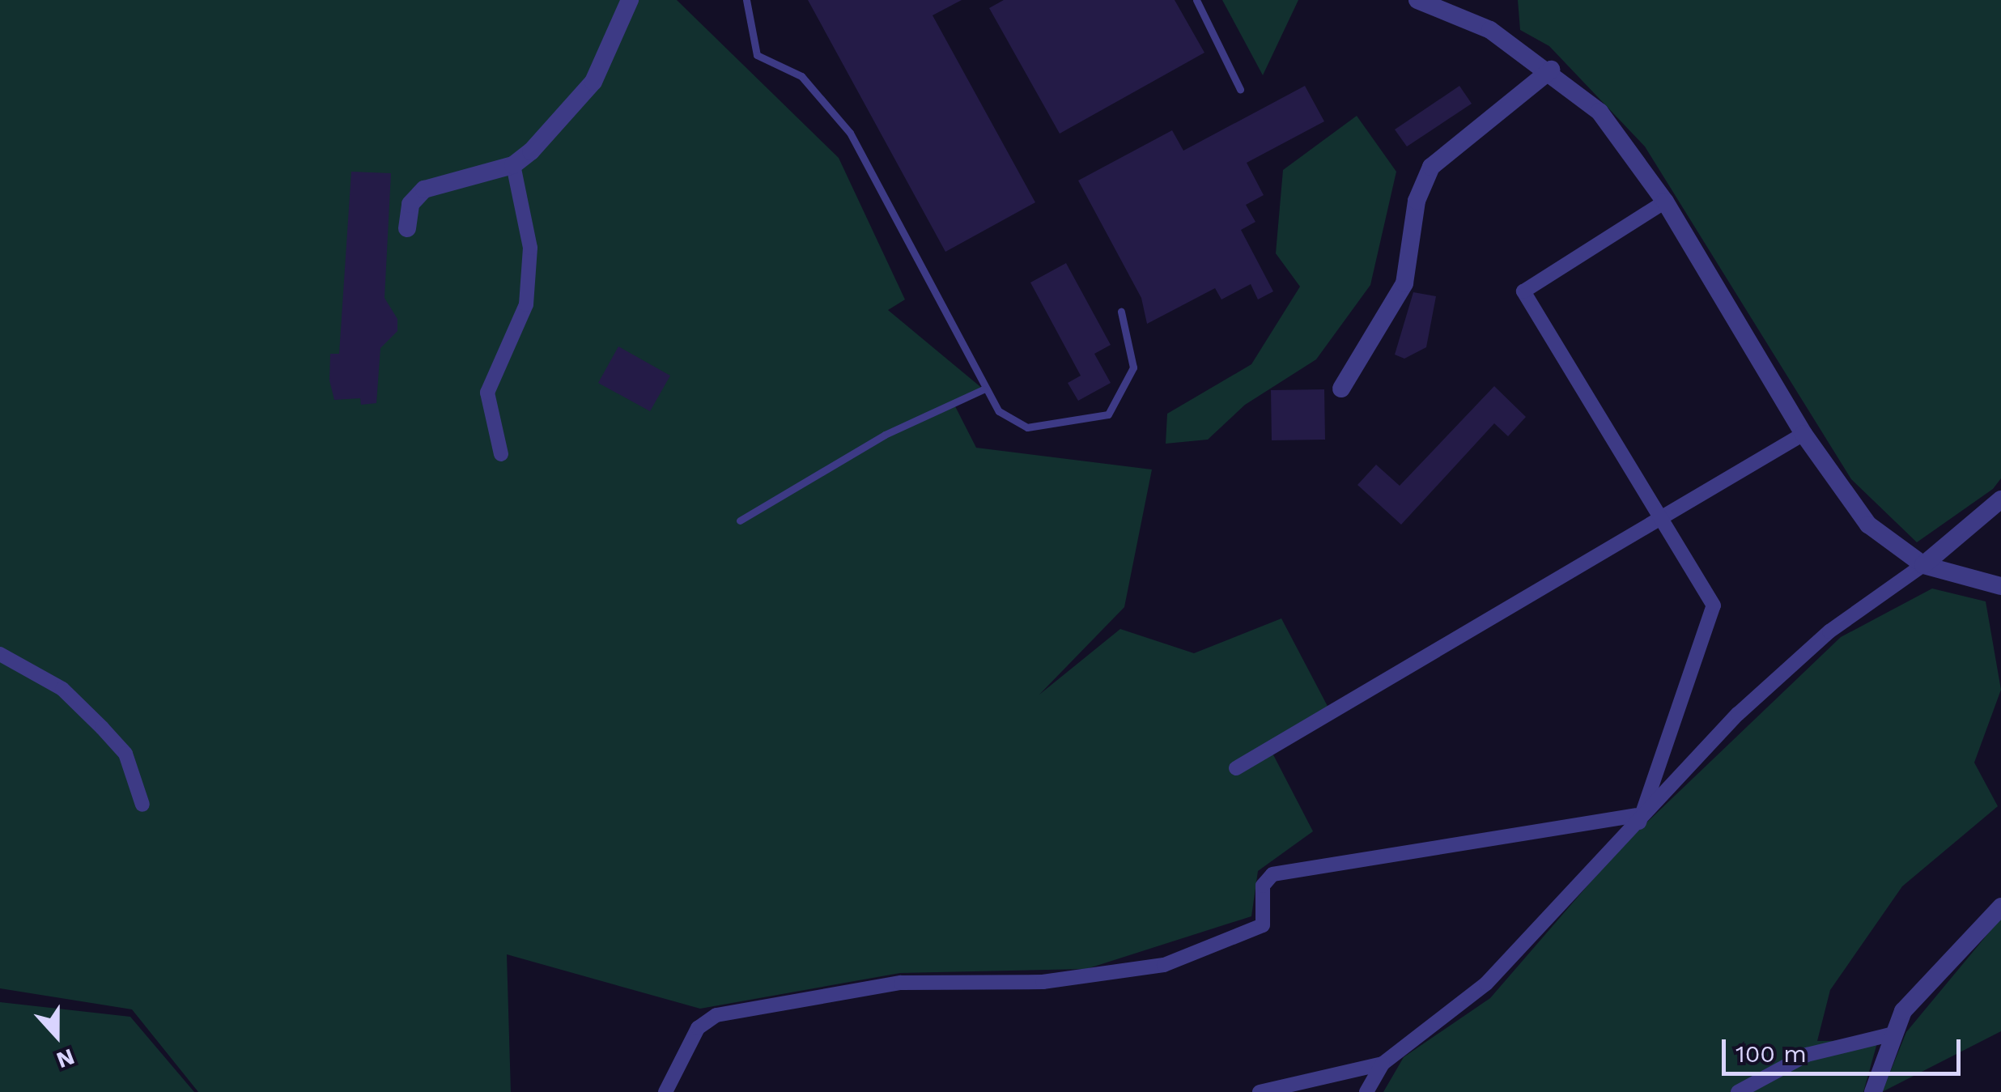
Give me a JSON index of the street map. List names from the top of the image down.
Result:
{
  "scale_bar": "100 m",
  "north": "bottom"
}
